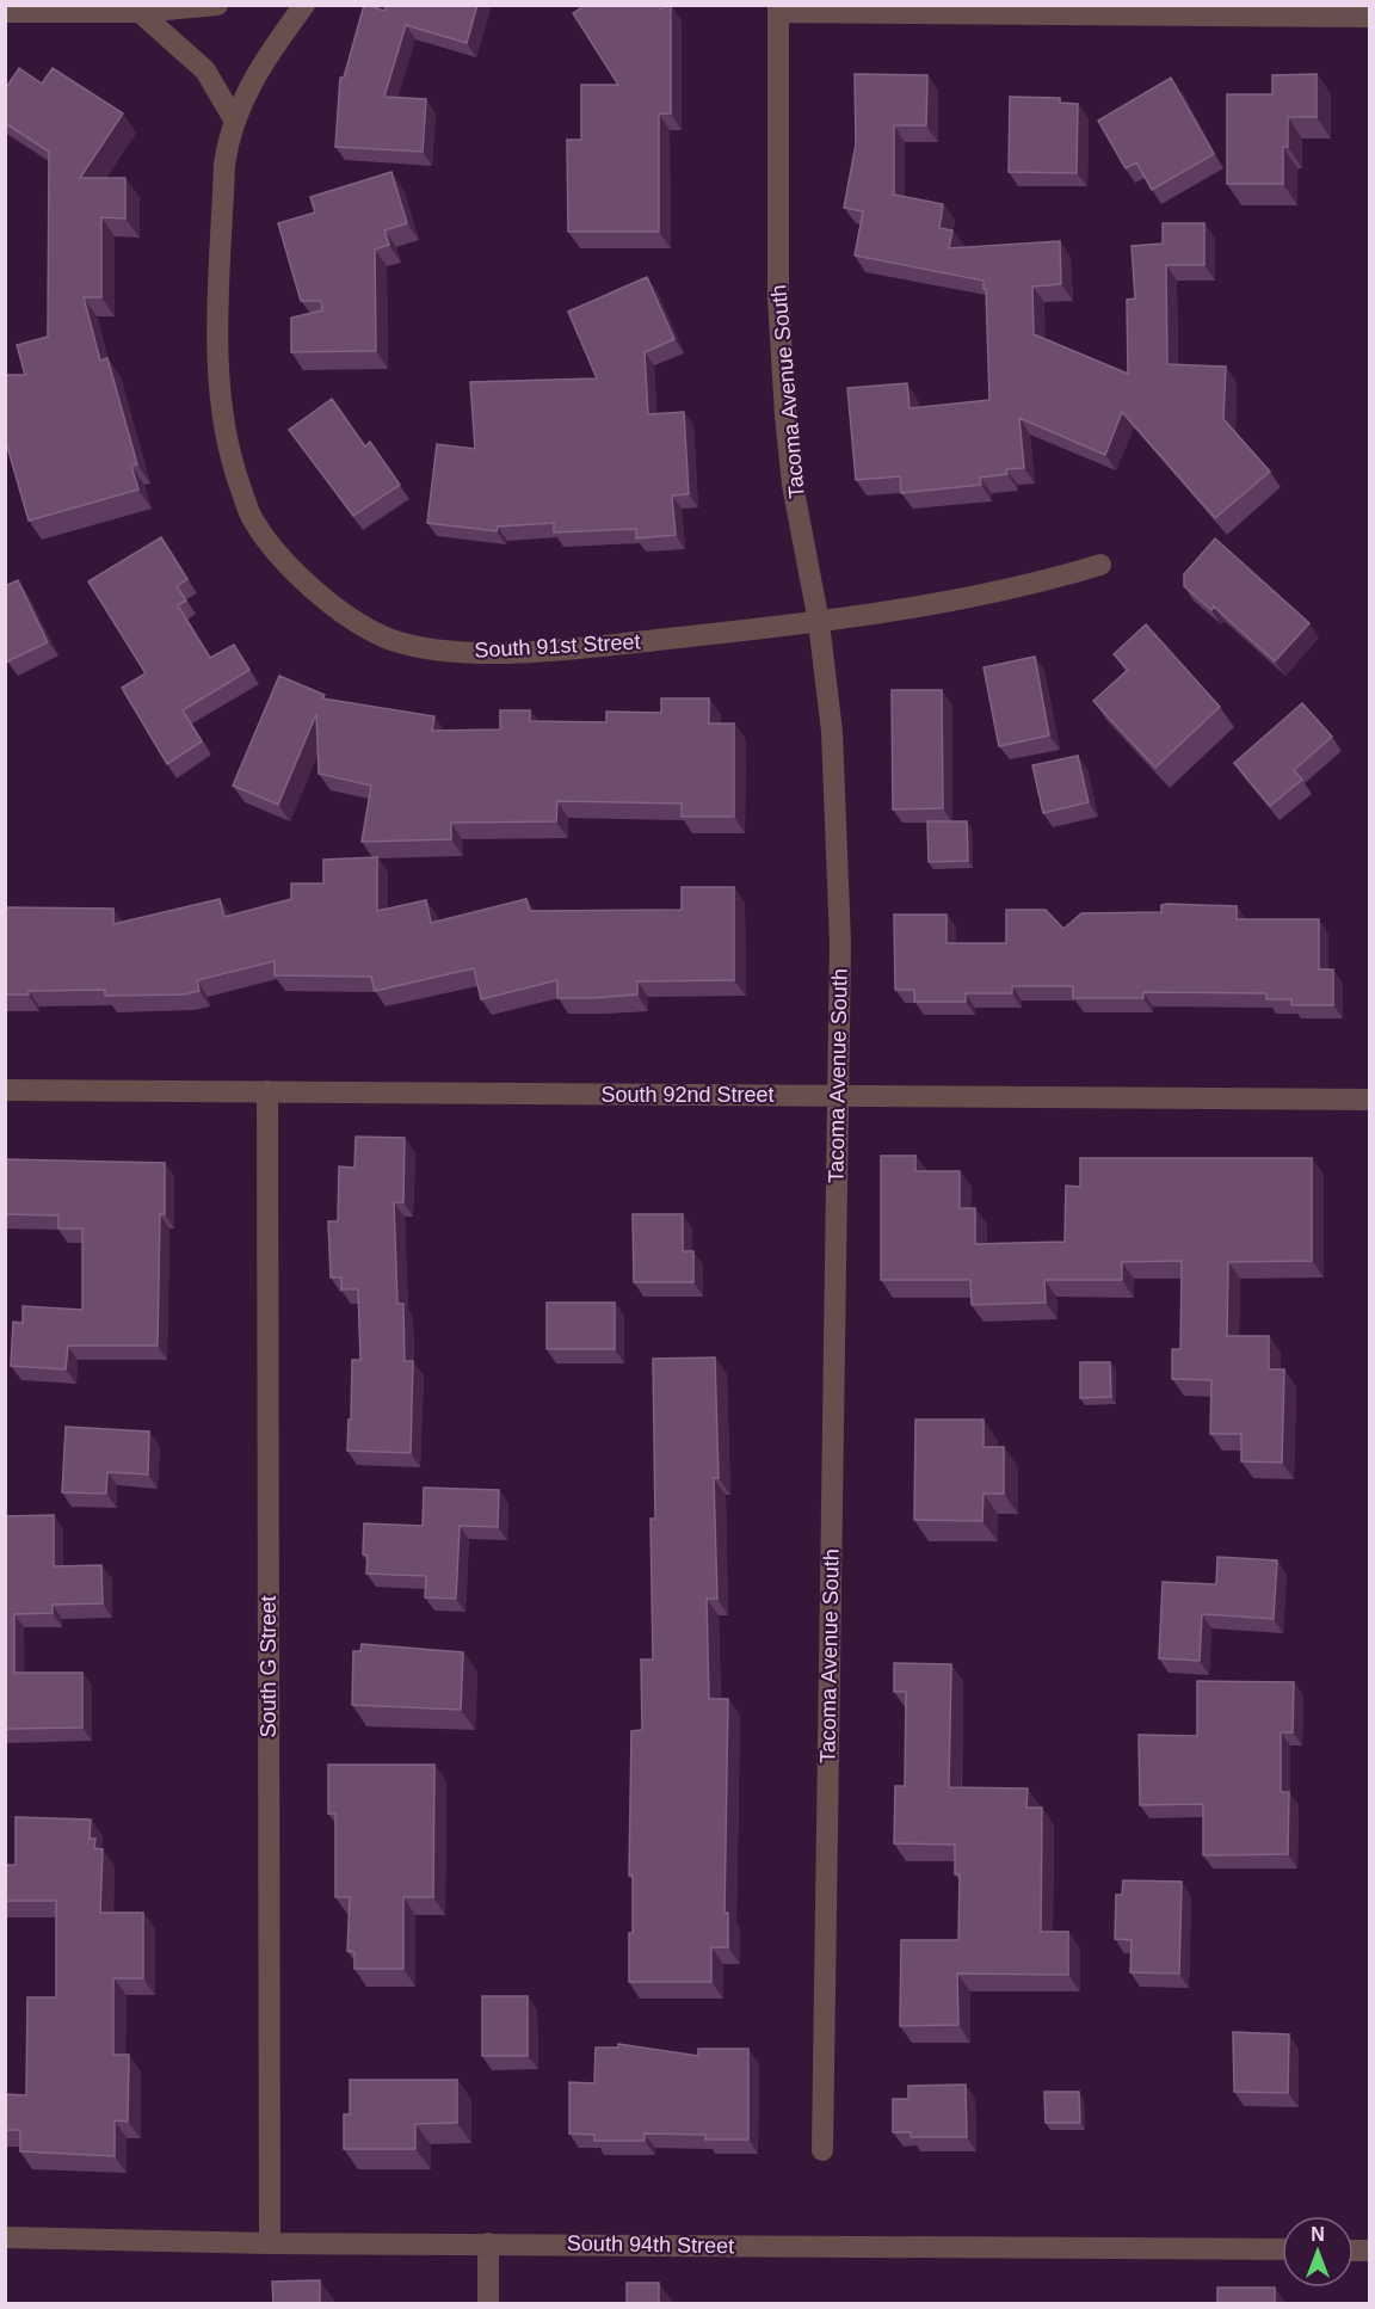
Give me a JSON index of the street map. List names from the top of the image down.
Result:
{
  "streets": {
    "street": [
      "Tacoma Avenue South",
      "South 91st Street",
      "South 92nd Street",
      "South G Street",
      "South 94th Street"
    ]
  },
  "crossings": [
    ["Tacoma Avenue South", "South 91st Street"],
    ["Tacoma Avenue South", "South 92nd Street"],
    ["South 92nd Street", "South G Street"],
    ["South G Street", "South 94th Street"]
  ],
  "north": "top"
}
